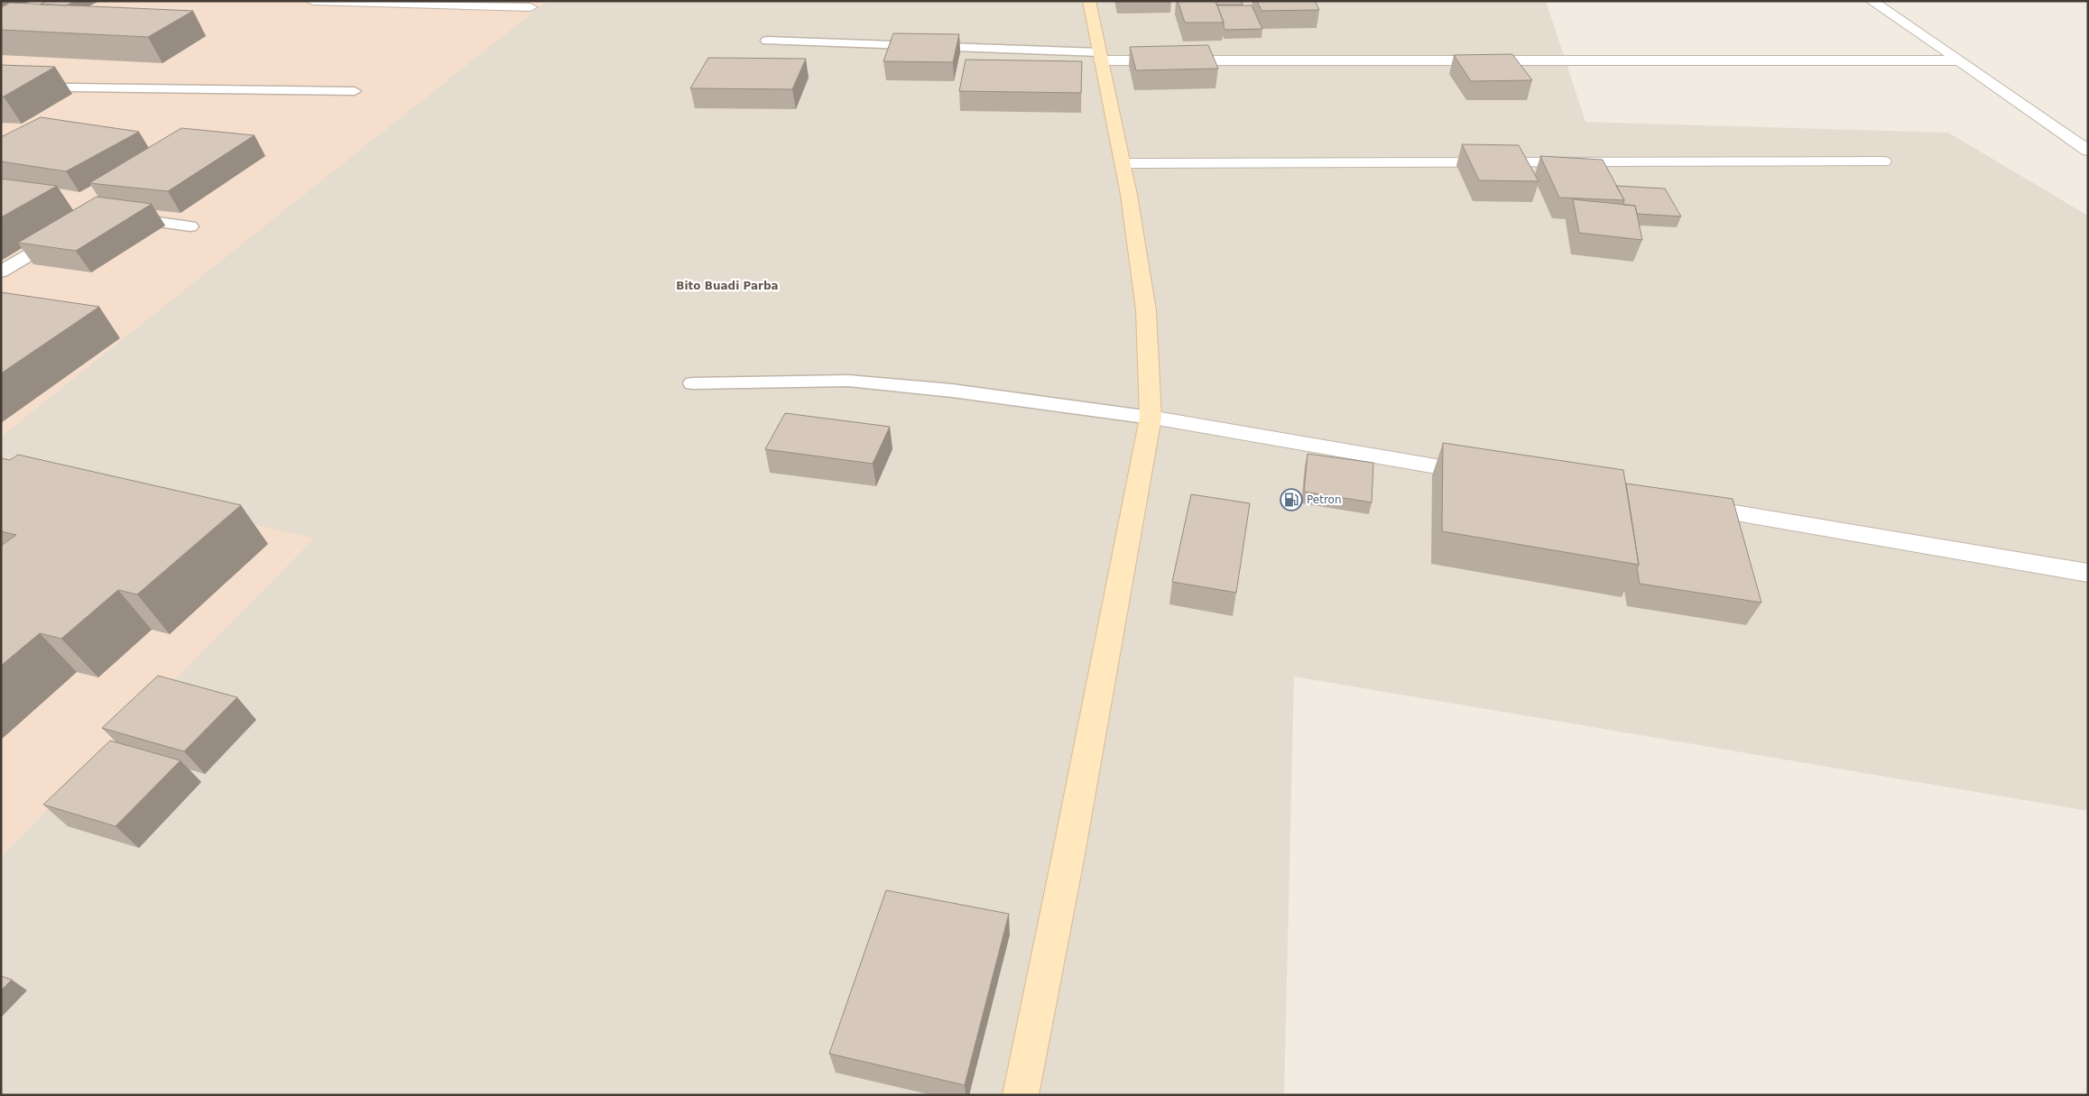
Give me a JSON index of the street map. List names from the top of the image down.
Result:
{
  "districts": ["Bito Buadi Parba"],
  "places": {
    "fuel station": ["Petron"]
  }
}
